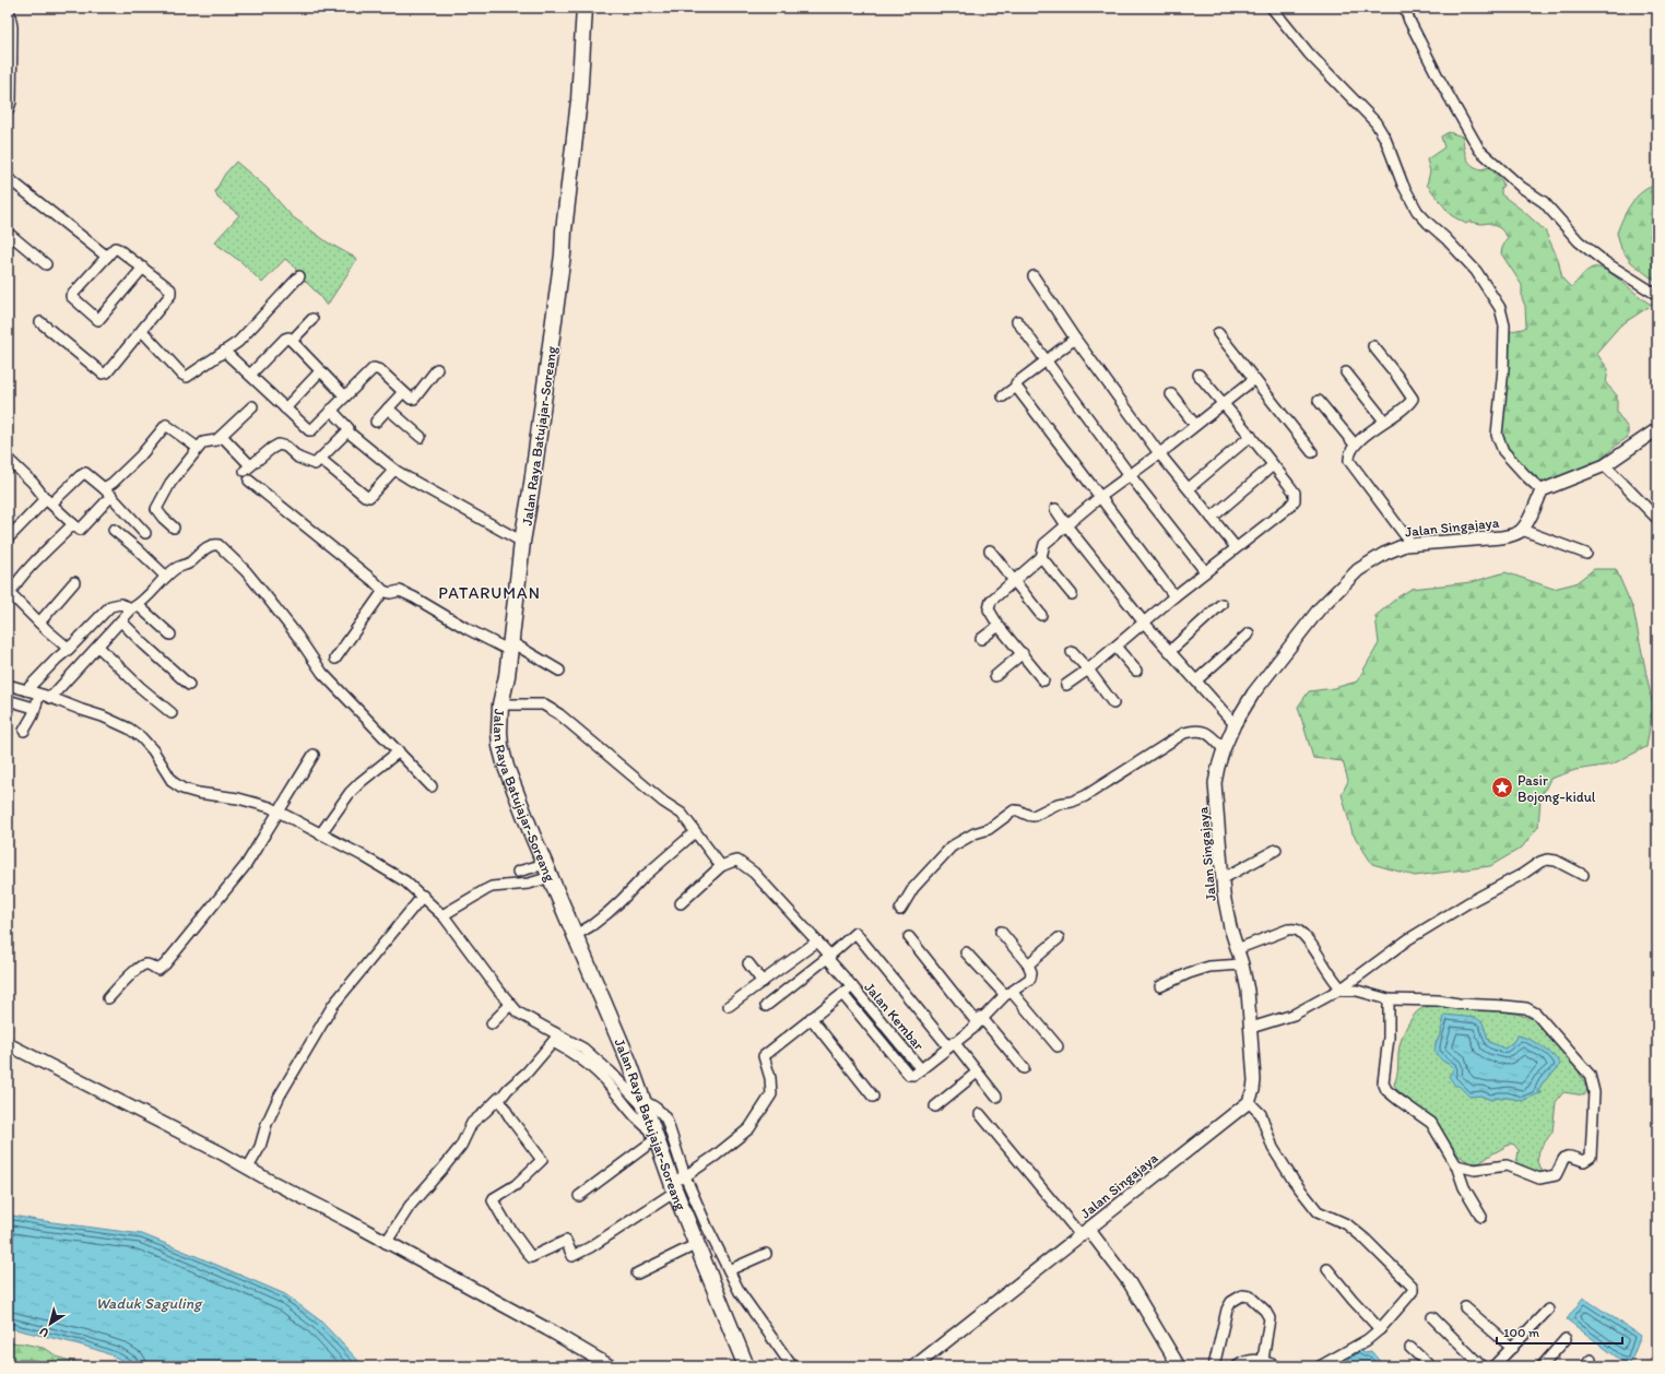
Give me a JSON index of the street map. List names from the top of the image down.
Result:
{
  "streets": {
    "highway": ["Jalan Raya Batujajar-Soreang"],
    "street": ["Jalan Singajaya", "Jalan Kembar"]
  },
  "crossings": [
    ["Jalan Raya Batujajar-Soreang", "Jalan Kembar"]
  ],
  "districts": ["PATARUMAN"],
  "water": ["Waduk Saguling"],
  "places": {
    "place": ["Pasir Bojong-kidul"]
  },
  "scale_bar": "100 m",
  "north": "bottom left"
}
